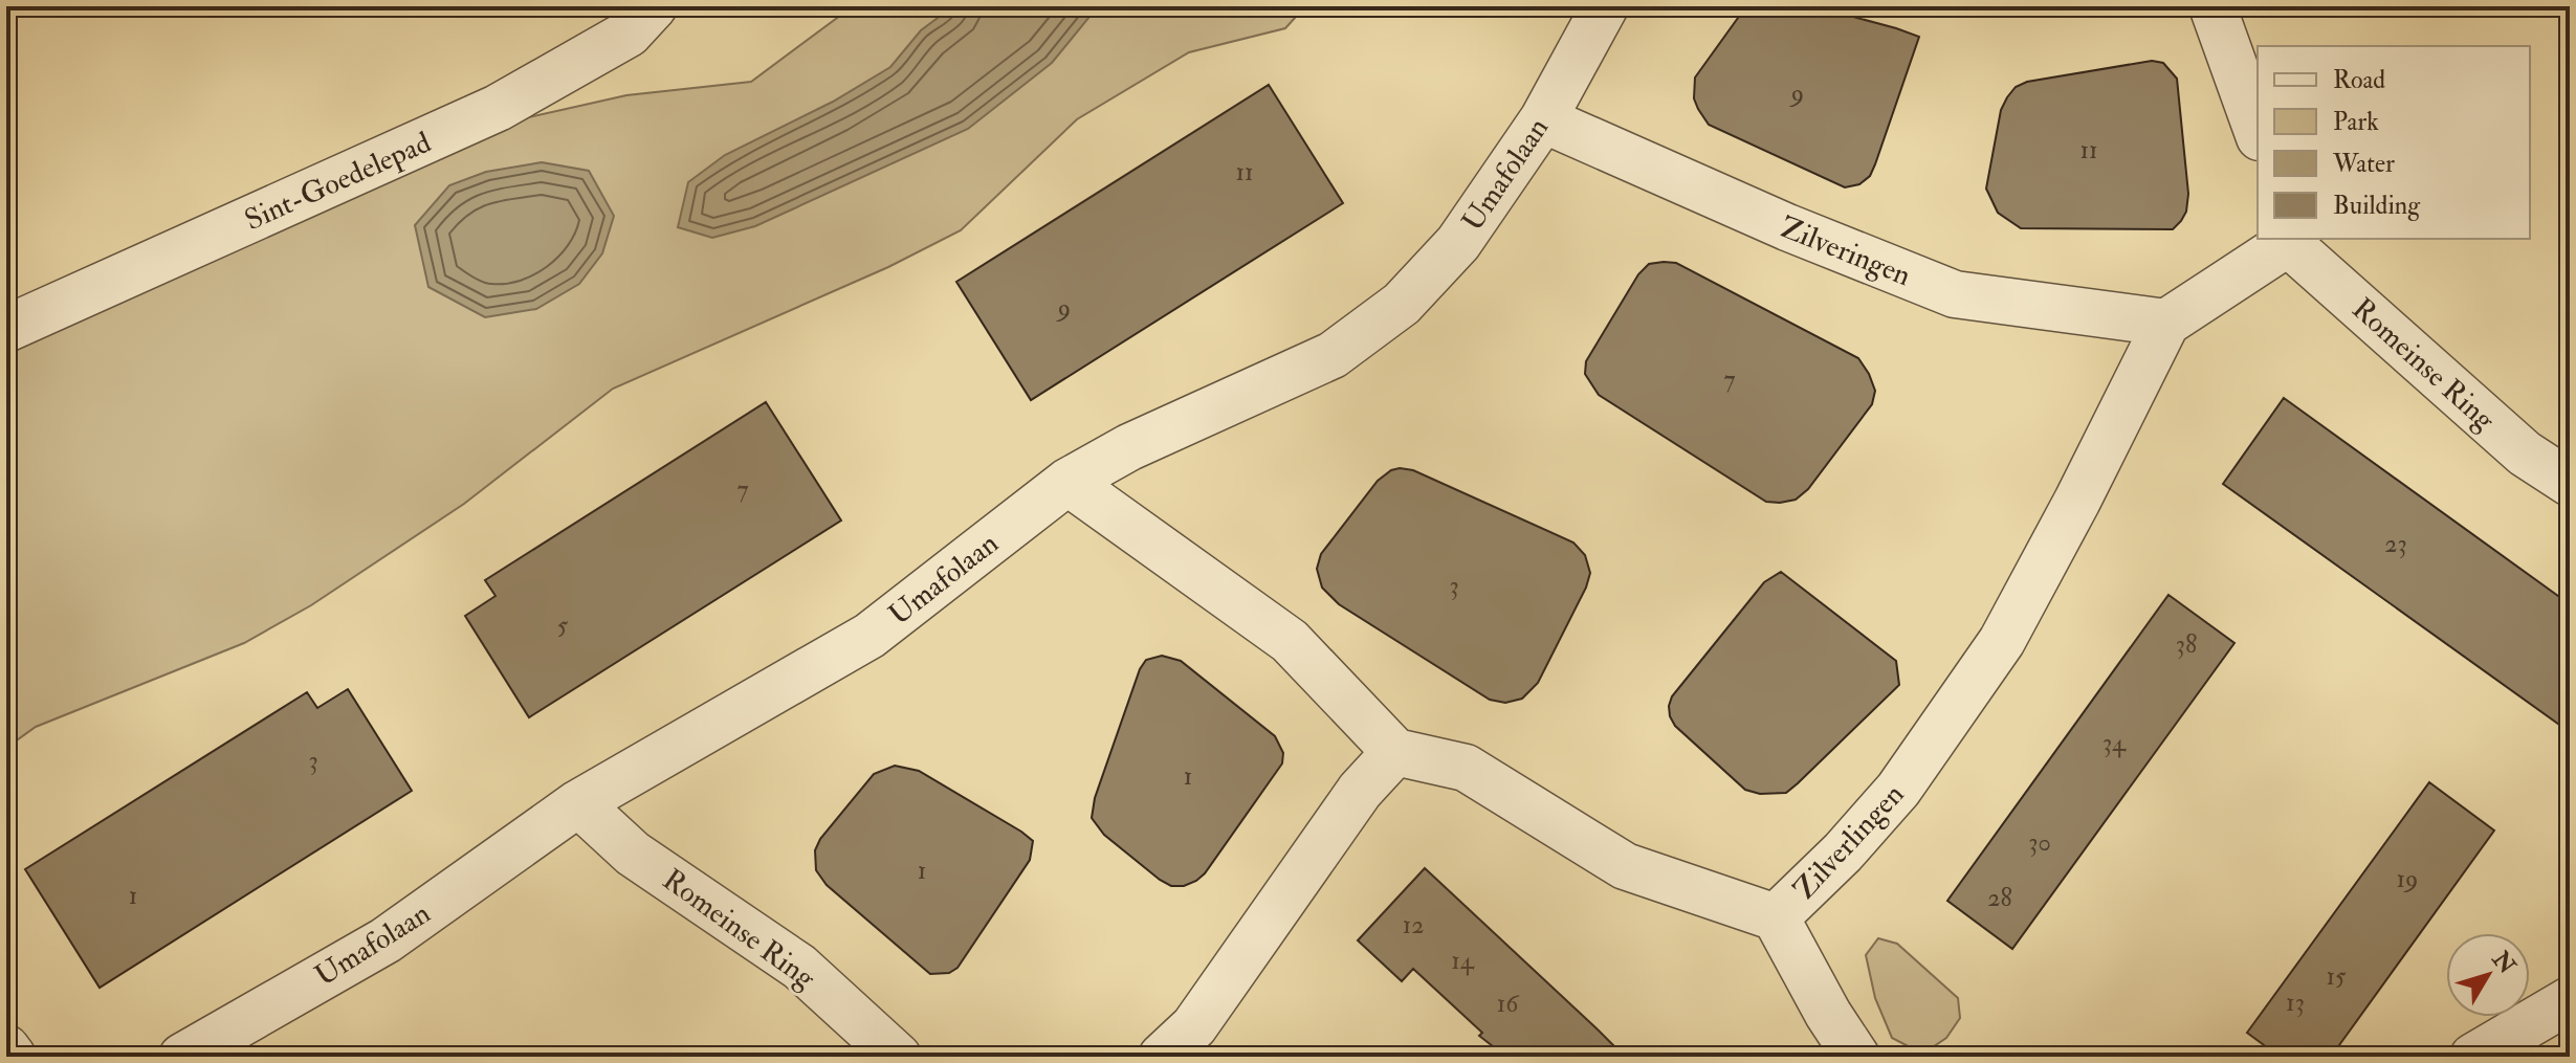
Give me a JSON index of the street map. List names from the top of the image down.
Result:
{
  "streets": {
    "street": [
      "Umafolaan",
      "Sint-Goedelepad",
      "Zilveringen",
      "Romeinse Ring",
      "Zilverlingen"
    ]
  },
  "crossings": [
    ["Umafolaan", "Zilveringen"],
    ["Umafolaan", "Romeinse Ring"],
    ["Zilveringen", "Zilverlingen"]
  ],
  "house_numbers": [
    "9",
    "11",
    "11",
    "9",
    "7",
    "7",
    "23",
    "3",
    "5",
    "38",
    "34",
    "3",
    "1",
    "30",
    "1",
    "19",
    "1",
    "28",
    "12",
    "14",
    "15",
    "13",
    "16"
  ],
  "legend": [
    "Road",
    "Park",
    "Water",
    "Building"
  ],
  "north": "top right"
}
